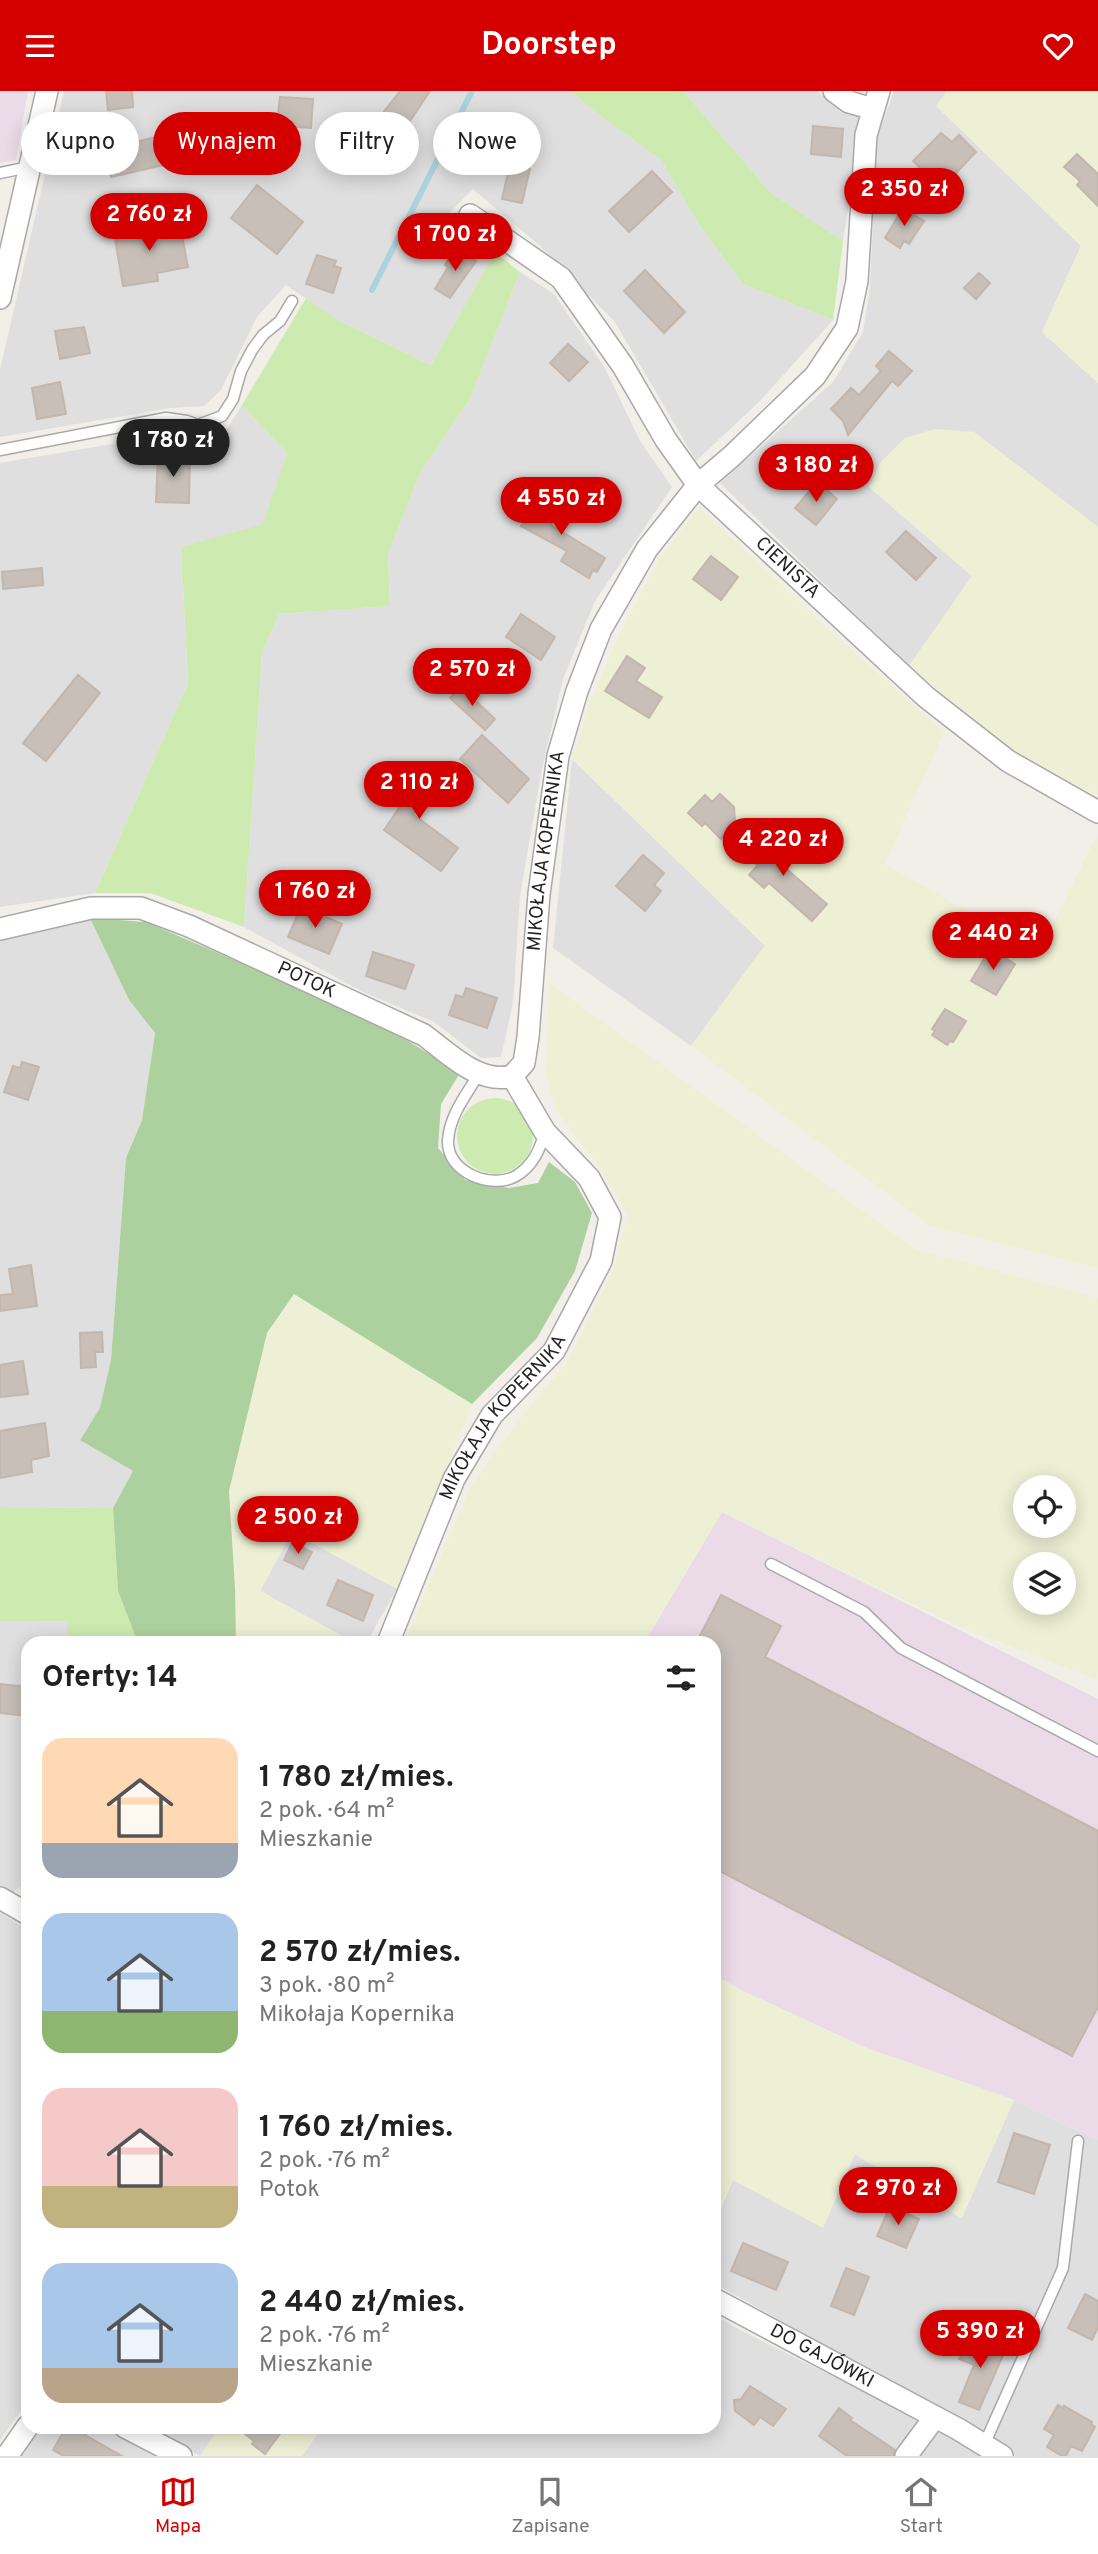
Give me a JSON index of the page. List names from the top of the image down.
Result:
{
  "streets": {
    "street": [
      "CIENISTA",
      "MIKOŁAJA KOPERNIKA",
      "POTOK",
      "DO GAJÓWKI"
    ]
  },
  "crossings": [
    ["CIENISTA", "MIKOŁAJA KOPERNIKA"],
    ["MIKOŁAJA KOPERNIKA", "POTOK"]
  ],
  "page": {
    "header": "Doorstep",
    "chip": [
      "Kupno",
      "Wynajem",
      "Filtry",
      "Nowe"
    ],
    "price": [
      "2 350 zł",
      "2 760 zł",
      "1 700 zł",
      "1 780 zł",
      "3 180 zł",
      "4 550 zł",
      "2 570 zł",
      "2 110 zł",
      "4 220 zł",
      "1 760 zł",
      "2 440 zł",
      "2 500 zł",
      "2 970 zł",
      "5 390 zł"
    ],
    "heading": "Oferty: 14",
    "list": [
      {
        "name": "1 780 zł/mies.",
        "note": "2 pok. · 64 m² · Mieszkanie"
      },
      {
        "name": "2 570 zł/mies.",
        "note": "3 pok. · 80 m² · Mikołaja Kopernika"
      },
      {
        "name": "1 760 zł/mies.",
        "note": "2 pok. · 76 m² · Potok"
      },
      {
        "name": "2 440 zł/mies.",
        "note": "2 pok. · 76 m² · Mieszkanie"
      }
    ],
    "tabs": ["Mapa", "Zapisane", "Start"]
  }
}
